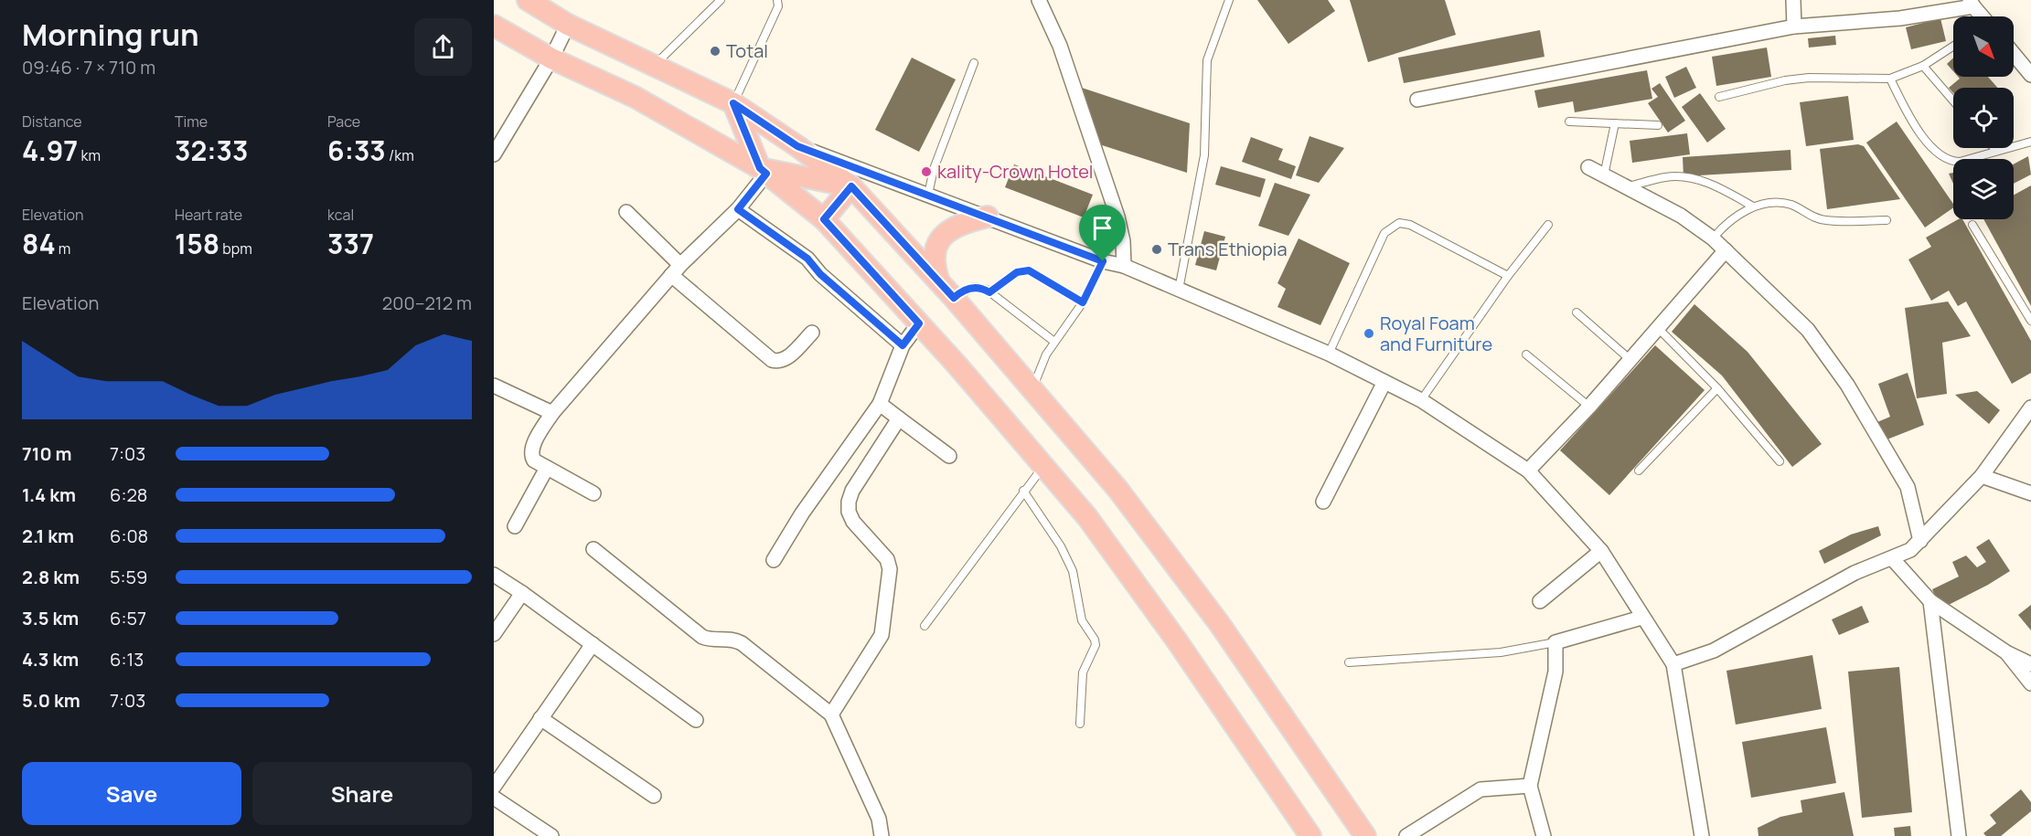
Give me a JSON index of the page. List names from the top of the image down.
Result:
{
  "places": [
    "Total",
    "kality-Crown Hotel",
    "Trans Ethiopia",
    "Royal Foam and Furniture"
  ],
  "north": "bottom right",
  "page": {
    "heading": ["Morning run", "09:46 · 7 × 710 m"],
    "stats": [
      ["Distance", "4.97 km"],
      ["Time", "32:33"],
      ["Pace", "6:33 /km"],
      ["Elevation", "84 m"],
      ["Heart rate", "158 bpm"],
      ["kcal", "337"]
    ],
    "chart": ["Elevation", "200–212 m"],
    "list": [
      {
        "name": "710 m",
        "note": "7:03"
      },
      {
        "name": "1.4 km",
        "note": "6:28"
      },
      {
        "name": "2.1 km",
        "note": "6:08"
      },
      {
        "name": "2.8 km",
        "note": "5:59"
      },
      {
        "name": "3.5 km",
        "note": "6:57"
      },
      {
        "name": "4.3 km",
        "note": "6:13"
      },
      {
        "name": "5.0 km",
        "note": "7:03"
      }
    ],
    "buttons": ["Save", "Share"]
  }
}
